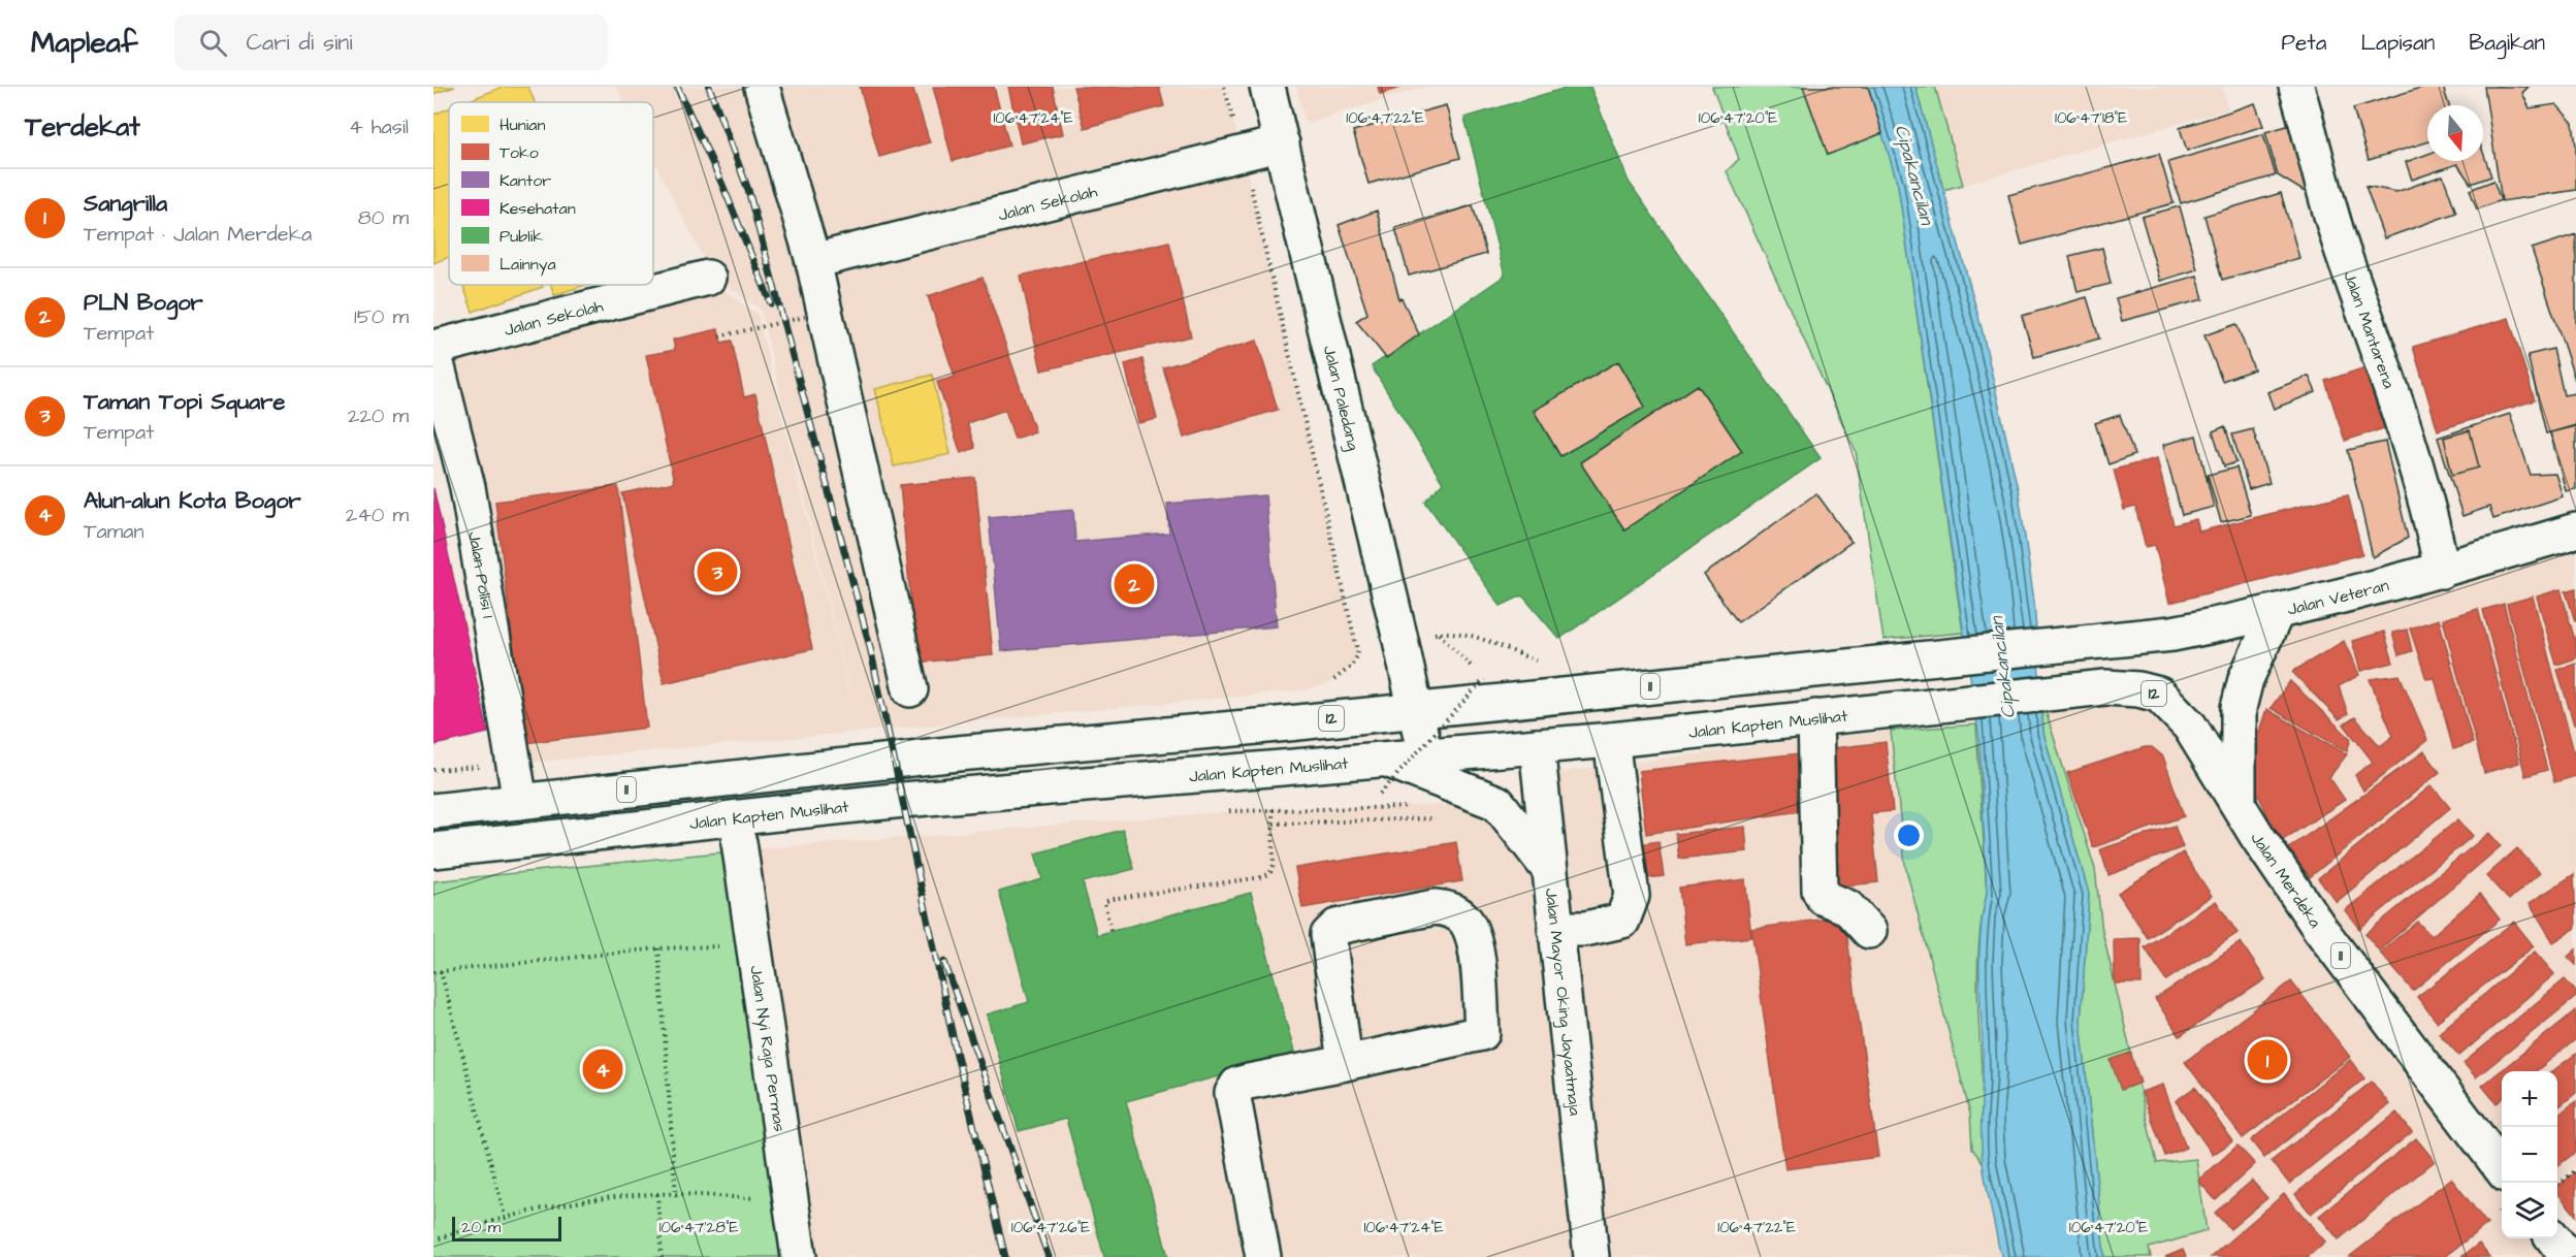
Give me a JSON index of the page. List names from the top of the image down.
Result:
{
  "streets": {
    "main road": [
      "Jalan Sekolah",
      "Jalan Mantarena",
      "Jalan Paledang",
      "Jalan Polisi 1",
      "Jalan Veteran",
      "11",
      "12",
      "Jalan Kapten Muslihat",
      "Jalan Merdeka",
      "Jalan Mayor Oking Jayaatmaja",
      "Jalan Nyi Raja Permas"
    ]
  },
  "crossings": [
    ["Jalan Sekolah", "Jalan Paledang"],
    ["Jalan Sekolah", "Jalan Polisi 1"],
    ["Jalan Mantarena", "Jalan Veteran"],
    ["Jalan Paledang", "Jalan Veteran"],
    ["Jalan Paledang", "12"],
    ["Jalan Paledang", "Jalan Kapten Muslihat"],
    ["Jalan Polisi 1", "11"],
    ["Jalan Veteran", "12"],
    ["11", "12"],
    ["Jalan Kapten Muslihat", "Jalan Merdeka"],
    ["Jalan Kapten Muslihat", "Jalan Mayor Oking Jayaatmaja"]
  ],
  "water": ["Cipakancilan"],
  "legend": [
    "Hunian",
    "Toko",
    "Kantor",
    "Kesehatan",
    "Publik",
    "Lainnya"
  ],
  "scale_bar": "20 m",
  "north": "bottom",
  "page": {
    "header": "Mapleaf",
    "search": "Cari di sini",
    "nav": ["Peta", "Lapisan", "Bagikan"],
    "heading": ["Terdekat", "4 hasil"],
    "list": [
      {
        "mark": "1",
        "name": "Sangrilla",
        "note": "Tempat · Jalan Merdeka",
        "value": "80 m"
      },
      {
        "mark": "2",
        "name": "PLN Bogor",
        "note": "Tempat",
        "value": "150 m"
      },
      {
        "mark": "3",
        "name": "Taman Topi Square",
        "note": "Tempat",
        "value": "220 m"
      },
      {
        "mark": "4",
        "name": "Alun-alun Kota Bogor",
        "note": "Taman",
        "value": "240 m"
      }
    ],
    "pins": [
      "3",
      "2",
      "1",
      "4"
    ],
    "map_buttons": ["+", "−"],
    "scale": "20 m"
  },
  "coordinates": [
    "106°47'24\"E",
    "106°47'22\"E",
    "106°47'20\"E",
    "106°47'18\"E",
    "106°47'28\"E",
    "106°47'26\"E"
  ]
}
